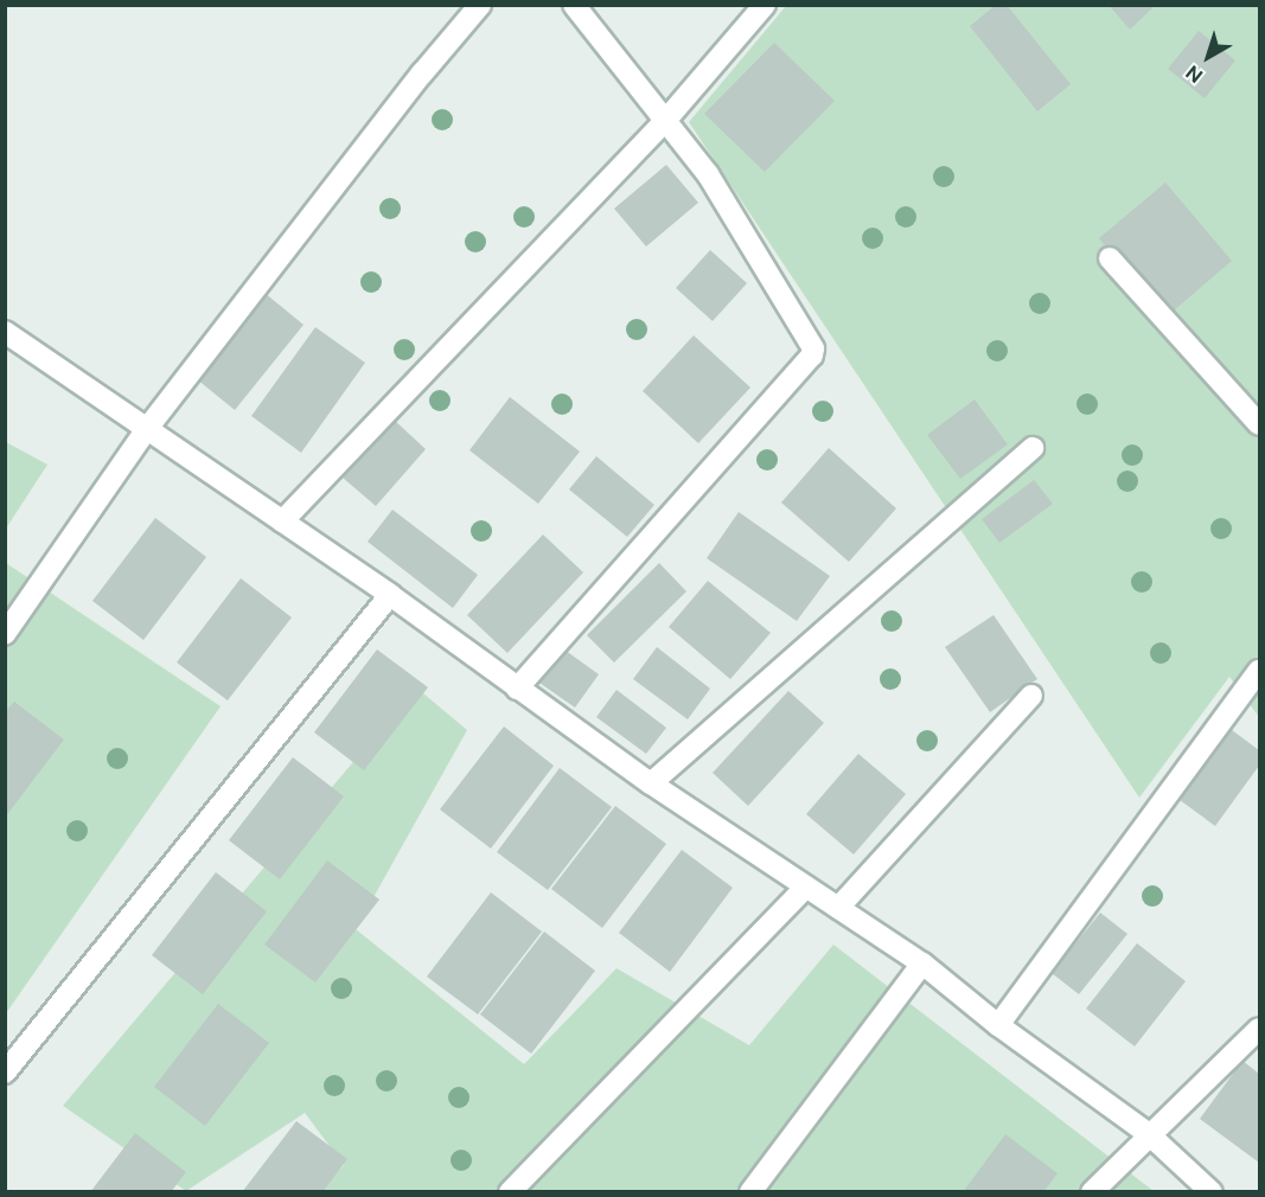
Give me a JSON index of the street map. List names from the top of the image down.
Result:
{
  "north": "bottom left"
}
